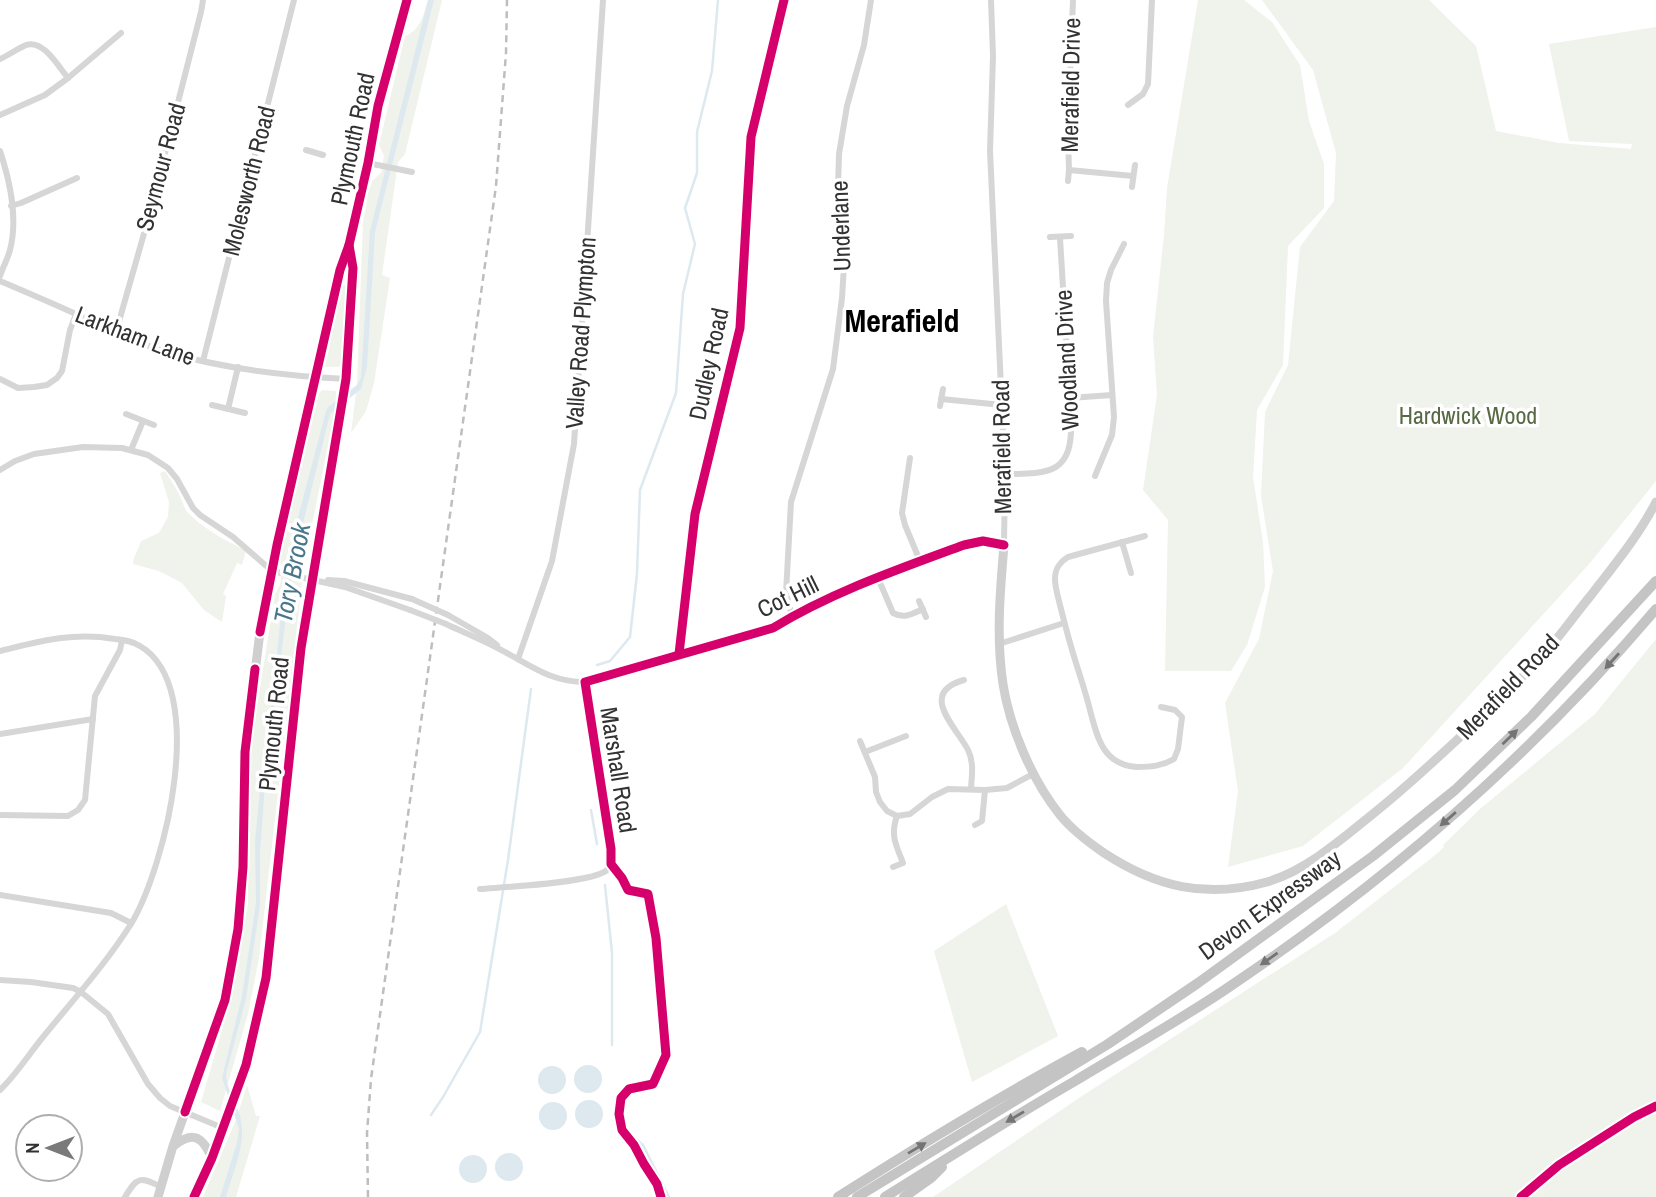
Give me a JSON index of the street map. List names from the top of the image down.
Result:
{
  "streets": {
    "highway": ["Devon Expressway"],
    "main road": ["Plymouth Road", "Merafield Road"],
    "street": [
      "Merafield Drive",
      "Seymour Road",
      "Molesworth Road",
      "Underlane",
      "Valley Road Plympton",
      "Larkham Lane",
      "Woodland Drive",
      "Dudley Road",
      "Cot Hill",
      "Marshall Road"
    ]
  },
  "crossings": [
    ["Plymouth Road", "Larkham Lane"],
    ["Plymouth Road", "Cot Hill"],
    ["Seymour Road", "Larkham Lane"],
    ["Molesworth Road", "Larkham Lane"],
    ["Underlane", "Cot Hill"],
    ["Valley Road Plympton", "Cot Hill"],
    ["Woodland Drive", "Merafield Road"],
    ["Dudley Road", "Cot Hill"],
    ["Merafield Road", "Cot Hill"],
    ["Cot Hill", "Marshall Road"]
  ],
  "districts": ["Merafield"],
  "water": ["Tory Brook"],
  "parks": ["Hardwick Wood"],
  "north": "left"
}
